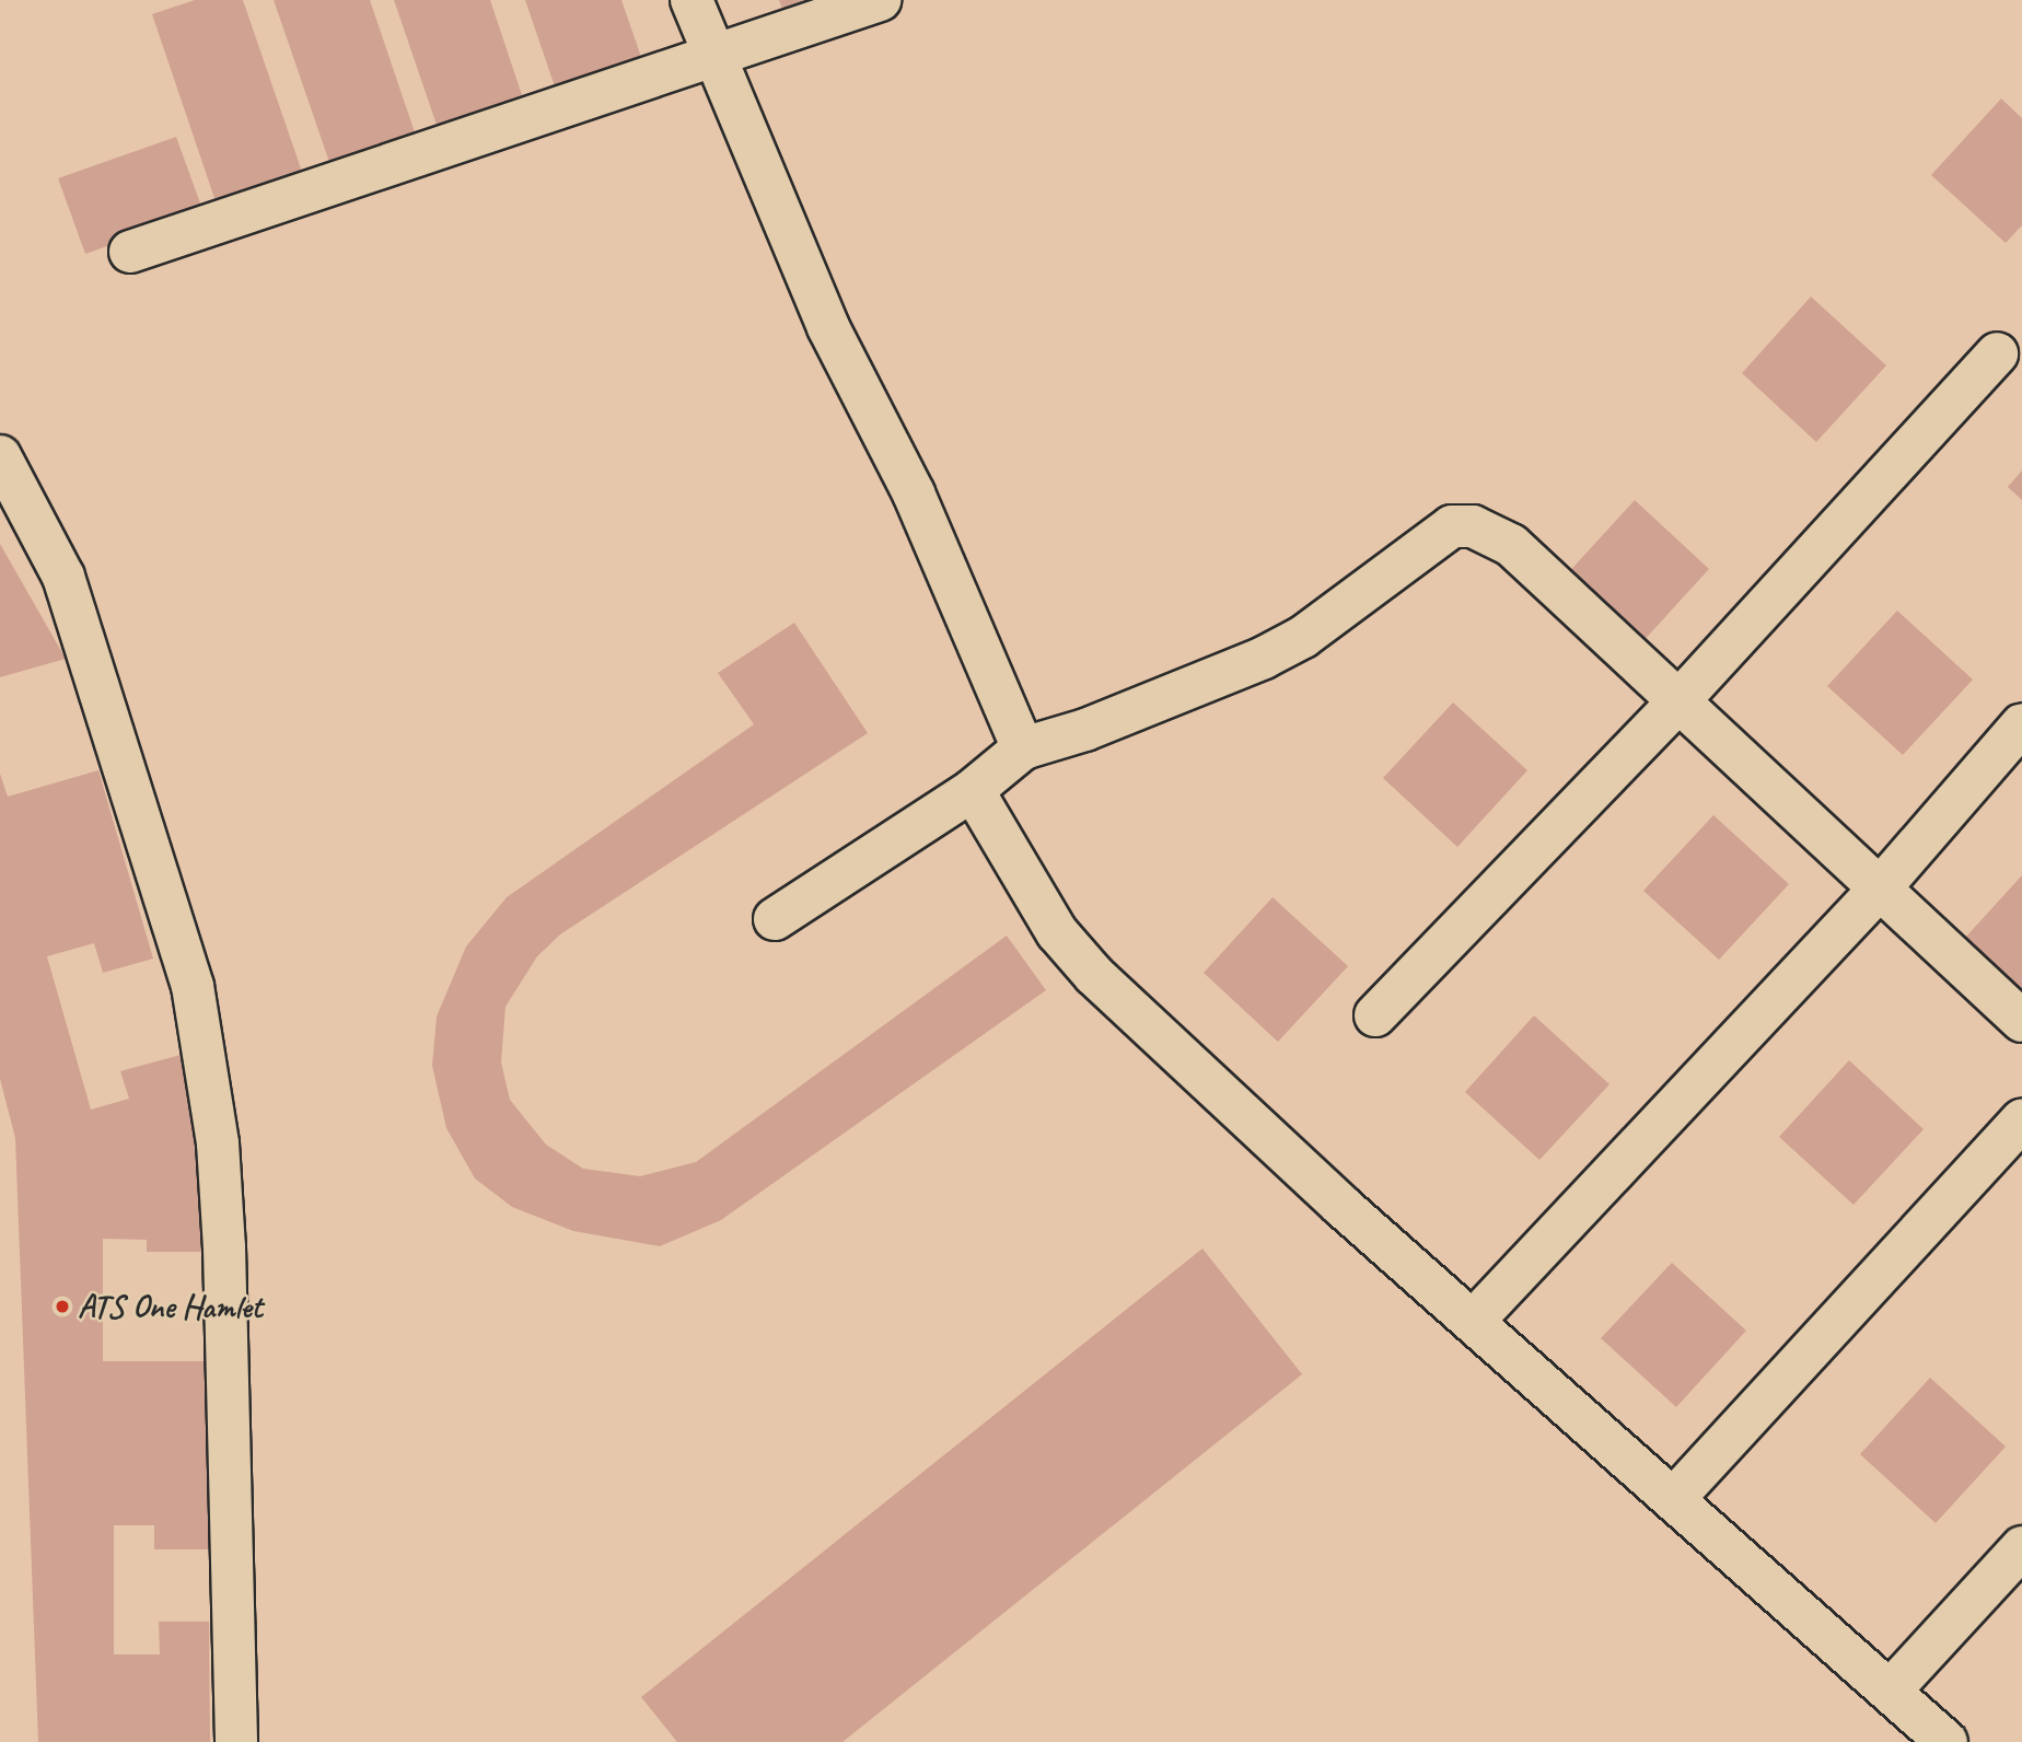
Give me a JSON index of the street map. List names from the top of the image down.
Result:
{
  "places": ["ATS One Hamlet"]
}
